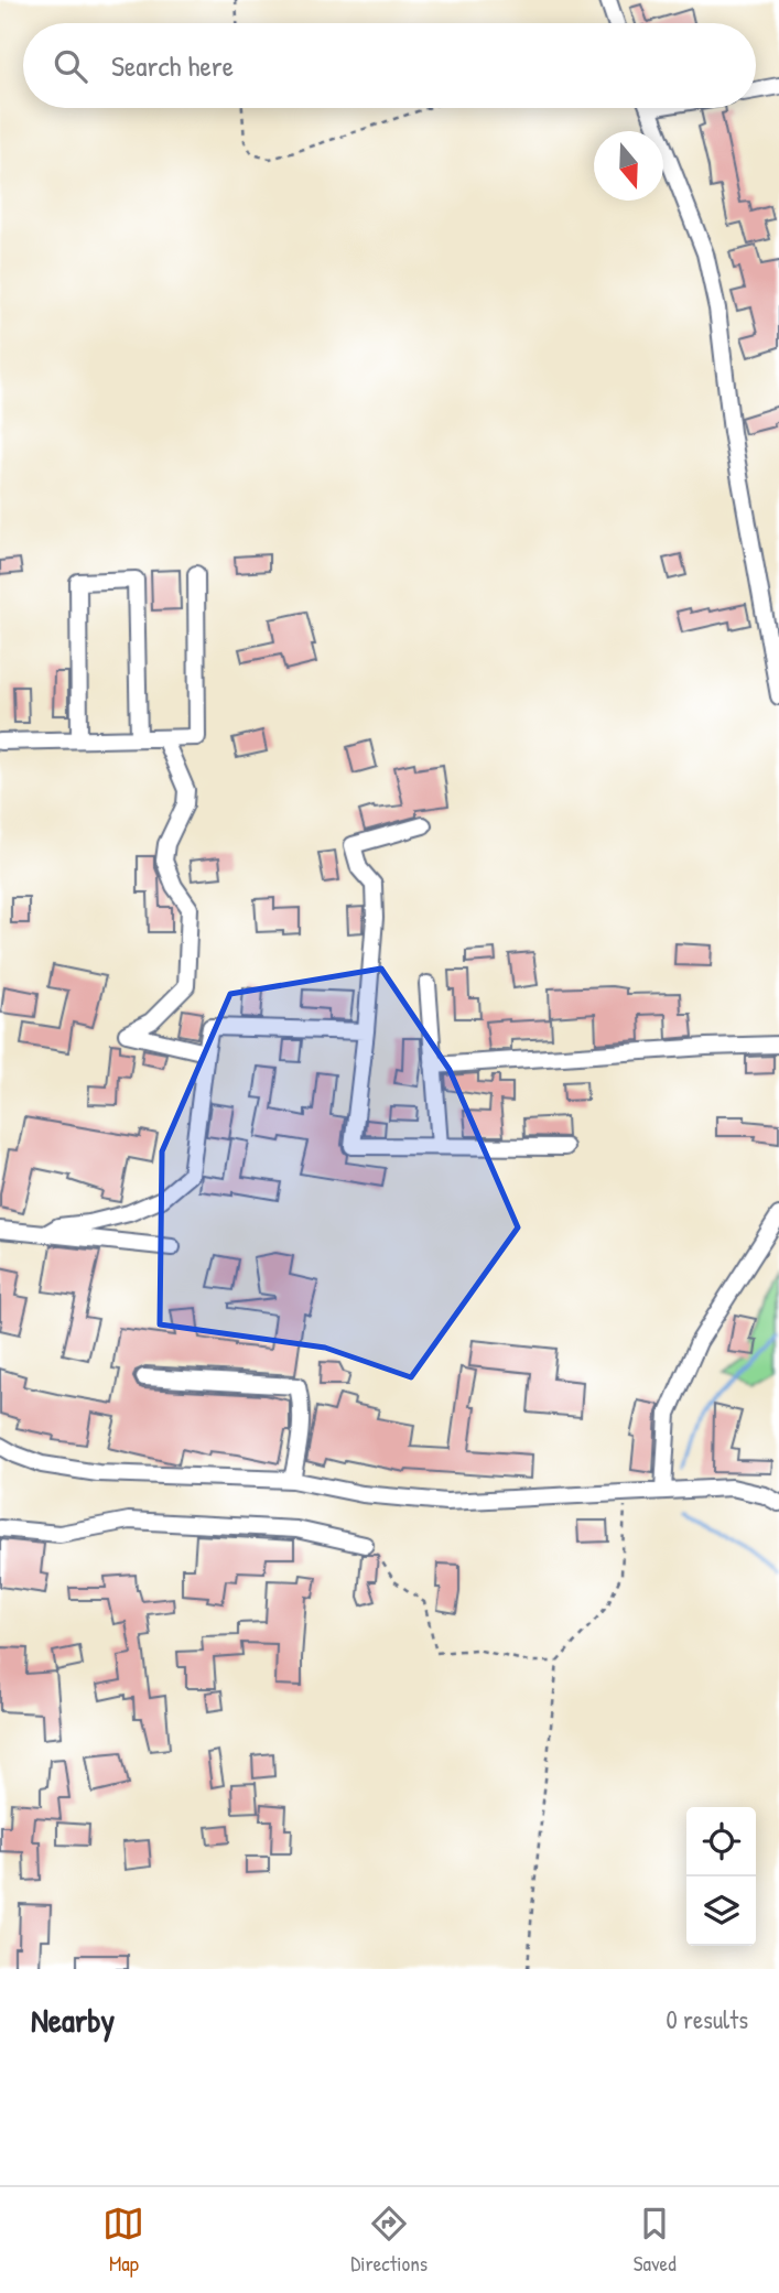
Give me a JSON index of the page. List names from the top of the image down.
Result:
{
  "north": "bottom",
  "page": {
    "search": "Search here",
    "heading": ["Nearby", "0 results"],
    "nav": ["Map", "Directions", "Saved"]
  }
}
